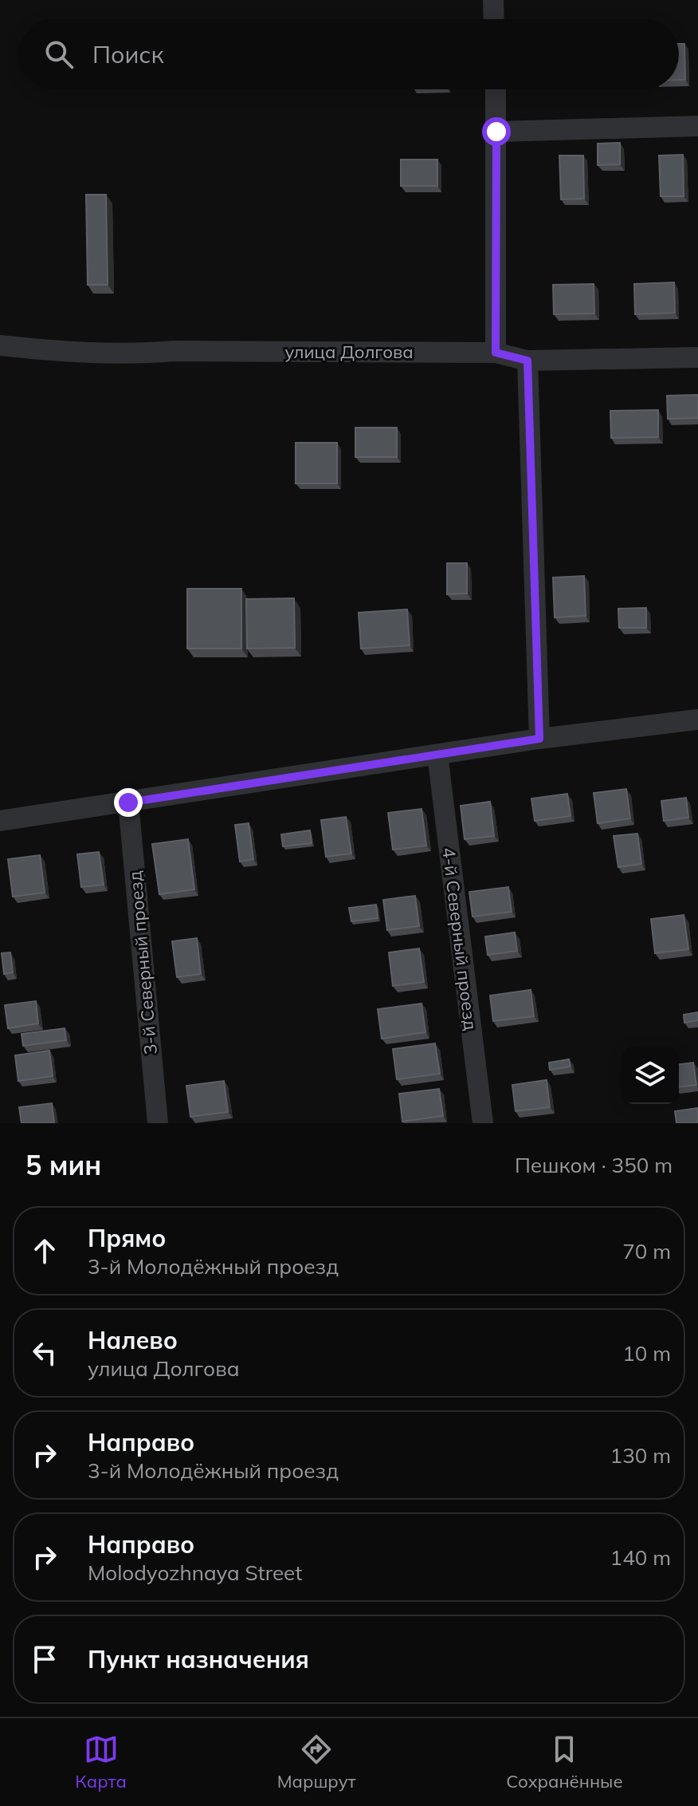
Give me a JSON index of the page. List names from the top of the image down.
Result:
{
  "streets": {
    "street": ["улица Долгова", "4-й Северный проезд", "3-й Северный проезд"]
  },
  "page": {
    "search": "Поиск",
    "heading": ["5 мин", "Пешком · 350 m"],
    "list": [
      ["Прямо", "3-й Молодёжный проезд", "70 m"],
      ["Налево", "улица Долгова", "10 m"],
      ["Направо", "3-й Молодёжный проезд", "130 m"],
      ["Направо", "Molodyozhnaya Street", "140 m"],
      "Пункт назначения"
    ],
    "nav": ["Карта", "Маршрут", "Сохранённые"]
  }
}
